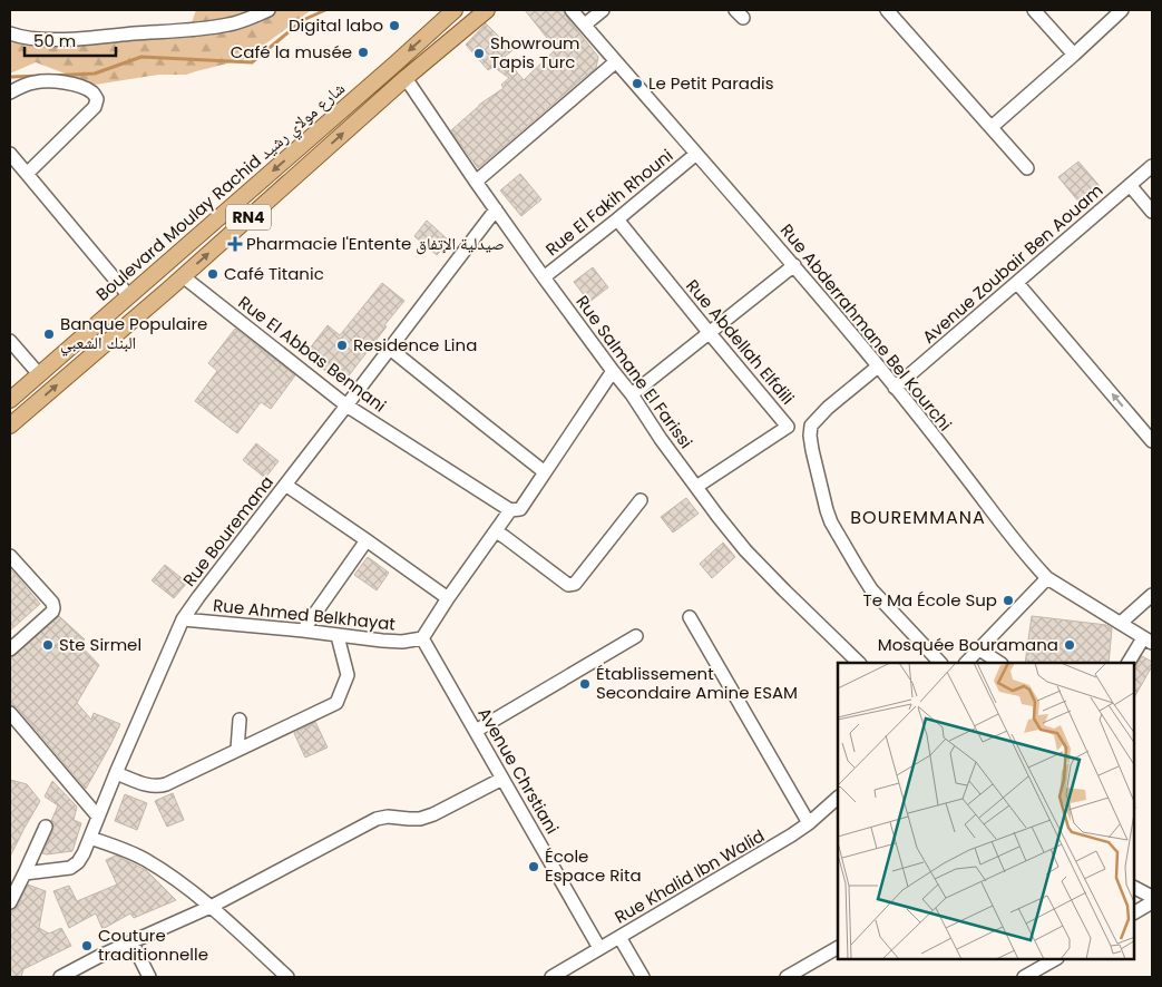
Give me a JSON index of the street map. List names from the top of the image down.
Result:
{
  "streets": {
    "main road": ["Boulevard Moulay Rachid شارع مولاي رشيد", "RN4"],
    "street": [
      "Rue El Fakih Rhouni",
      "Avenue Zoubair Ben Aouam",
      "Rue Abderrahmane Bel Kourchi",
      "Rue Abdellah Elfdili",
      "Rue El Abbas Bennani",
      "Rue Salmane El Farissi",
      "Rue Bouremana",
      "Rue Ahmed Belkhayat",
      "Avenue Chrstiani",
      "Rue Khalid Ibn Walid"
    ]
  },
  "crossings": [
    ["Rue El Fakih Rhouni", "Rue Abderrahmane Bel Kourchi"],
    ["Rue El Fakih Rhouni", "Rue Abdellah Elfdili"],
    ["Rue El Fakih Rhouni", "Rue Salmane El Farissi"],
    ["RN4", "Rue El Abbas Bennani"],
    ["RN4", "Rue Salmane El Farissi"],
    ["Avenue Zoubair Ben Aouam", "Rue Abderrahmane Bel Kourchi"],
    ["Rue Abdellah Elfdili", "Rue Salmane El Farissi"],
    ["Rue El Abbas Bennani", "Rue Bouremana"],
    ["Rue Salmane El Farissi", "Rue Bouremana"],
    ["Rue Bouremana", "Rue Ahmed Belkhayat"],
    ["Rue Ahmed Belkhayat", "Avenue Chrstiani"],
    ["Avenue Chrstiani", "Rue Khalid Ibn Walid"]
  ],
  "districts": ["BOUREMMANA"],
  "places": {
    "other": [
      "Digital labo",
      "Café la musée",
      "Showroum Tapis Turc",
      "Le Petit Paradis",
      "Café Titanic",
      "Banque Populaire البنك الشعبي",
      "Residence Lina",
      "Te Ma École Sup",
      "Ste Sirmel",
      "Mosquée Bouramana",
      "Établissement Secondaire Amine ESAM",
      "École Espace Rita",
      "Couture traditionnelle"
    ],
    "health": ["Pharmacie l'Entente صيدلية الإتفاق"]
  },
  "scale_bar": "50 m"
}
